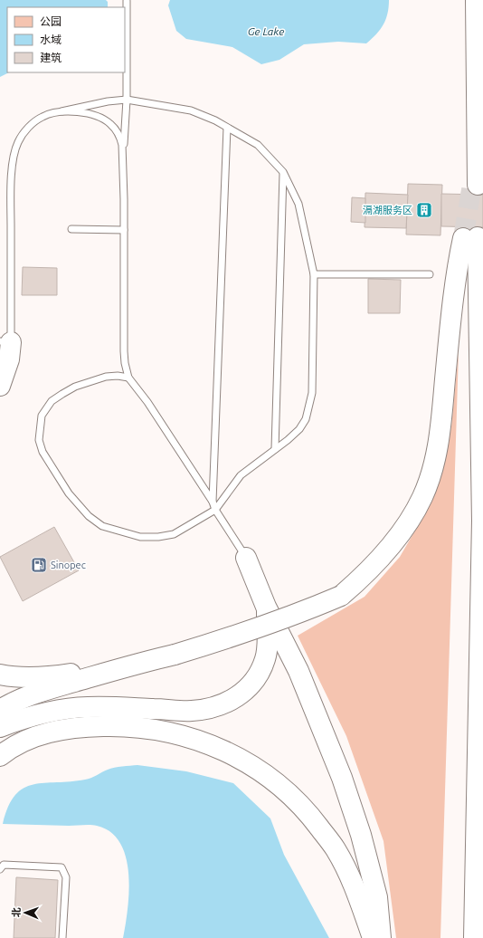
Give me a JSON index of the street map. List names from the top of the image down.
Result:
{
  "water": ["Ge Lake"],
  "places": {
    "building": ["滆湖服务区"],
    "fuel station": ["Sinopec"]
  },
  "legend": ["公园", "水域", "建筑"],
  "north": "left"
}
